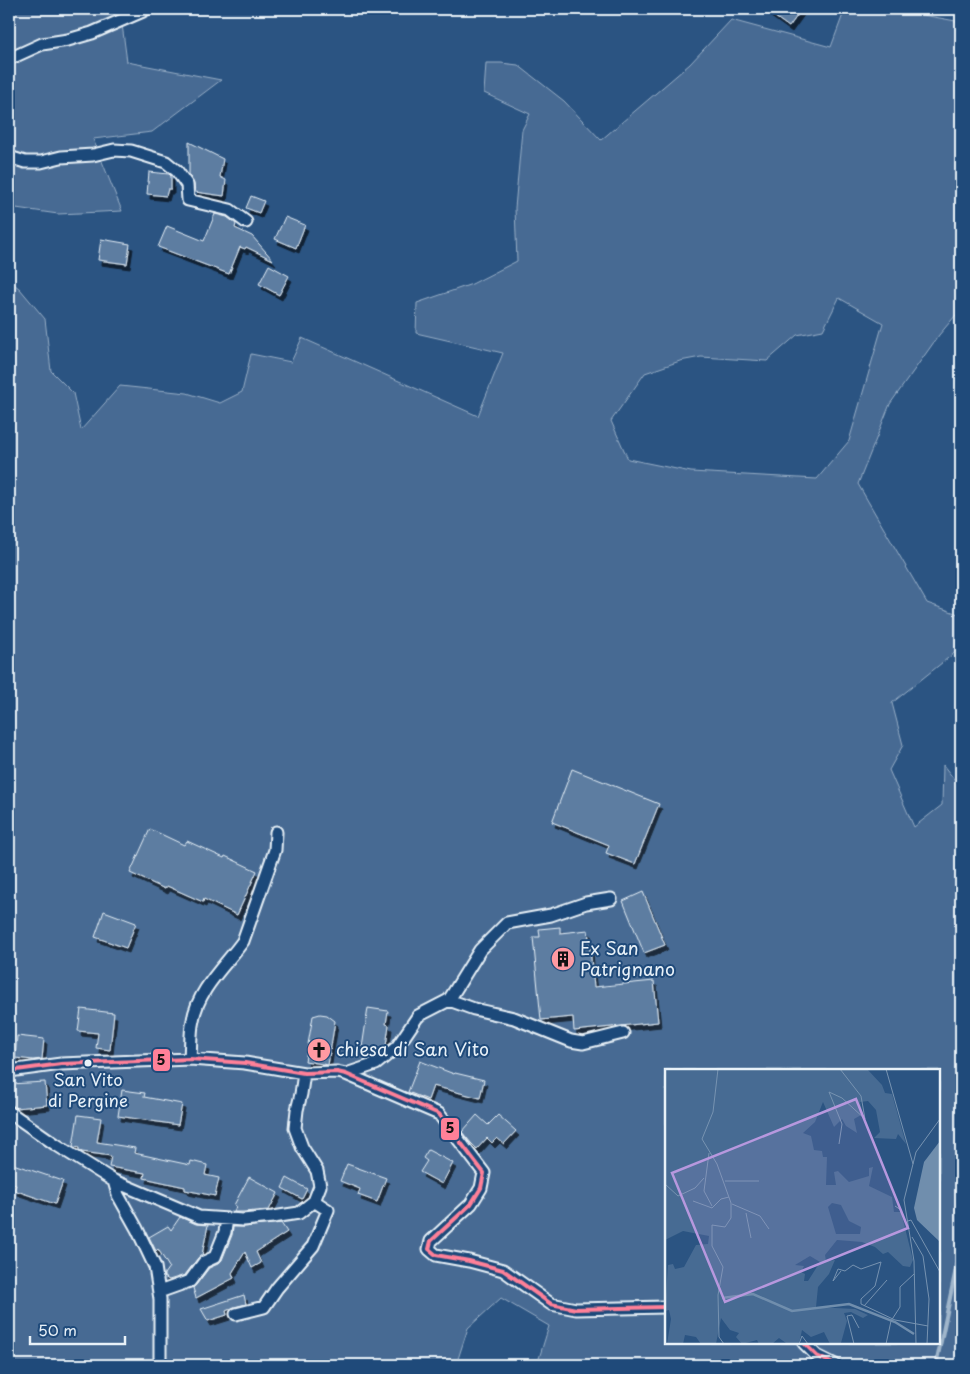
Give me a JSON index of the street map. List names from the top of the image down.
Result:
{
  "places": {
    "building": ["Ex San Patrignano"],
    "church": ["chiesa di San Vito"],
    "other": ["San Vito di Pergine"]
  },
  "lines": ["transit line 5"],
  "scale_bar": "50 m"
}
